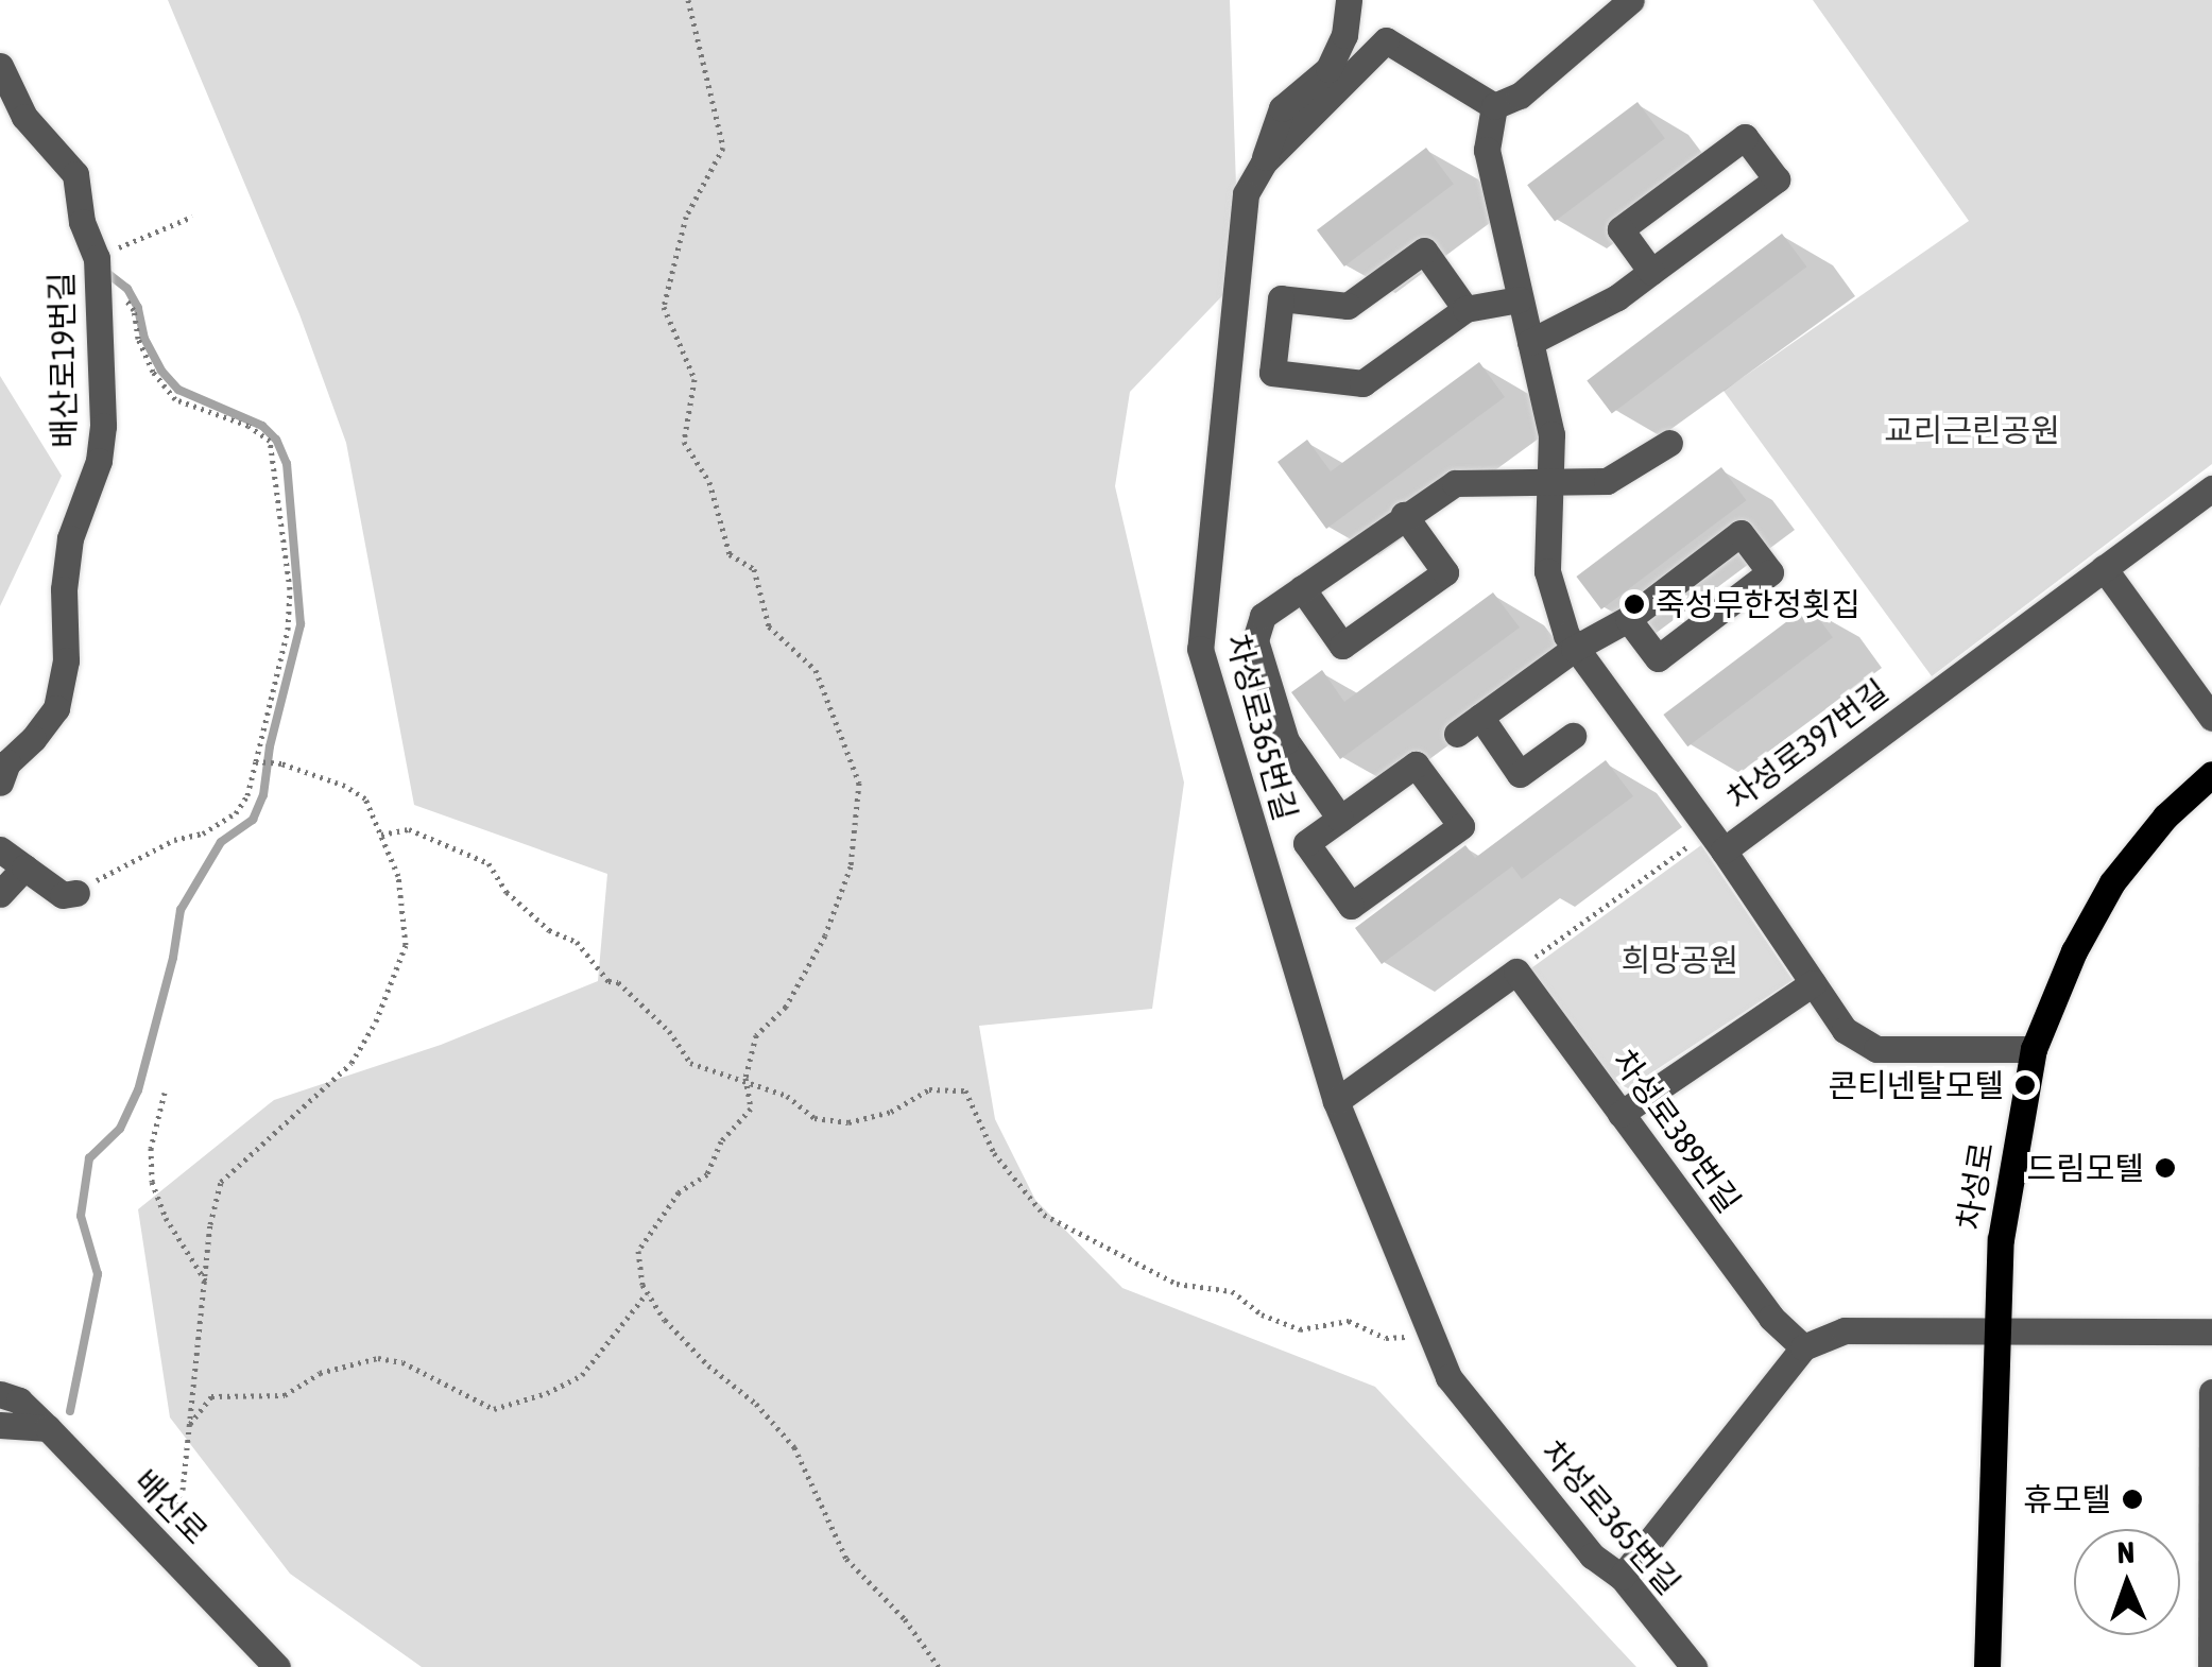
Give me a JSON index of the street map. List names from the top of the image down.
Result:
{
  "streets": {
    "main road": ["차성로"],
    "street": [
      "배산로19번길",
      "차성로365번길",
      "차성로397번길",
      "차성로389번길",
      "배산로"
    ]
  },
  "crossings": [
    ["차성로397번길", "차성로"]
  ],
  "parks": ["교리근린공원", "희망공원"],
  "places": [
    "죽성무한정횟집",
    "콘티넨탈모텔",
    "드림모텔",
    "휴모텔"
  ],
  "north": "top"
}
